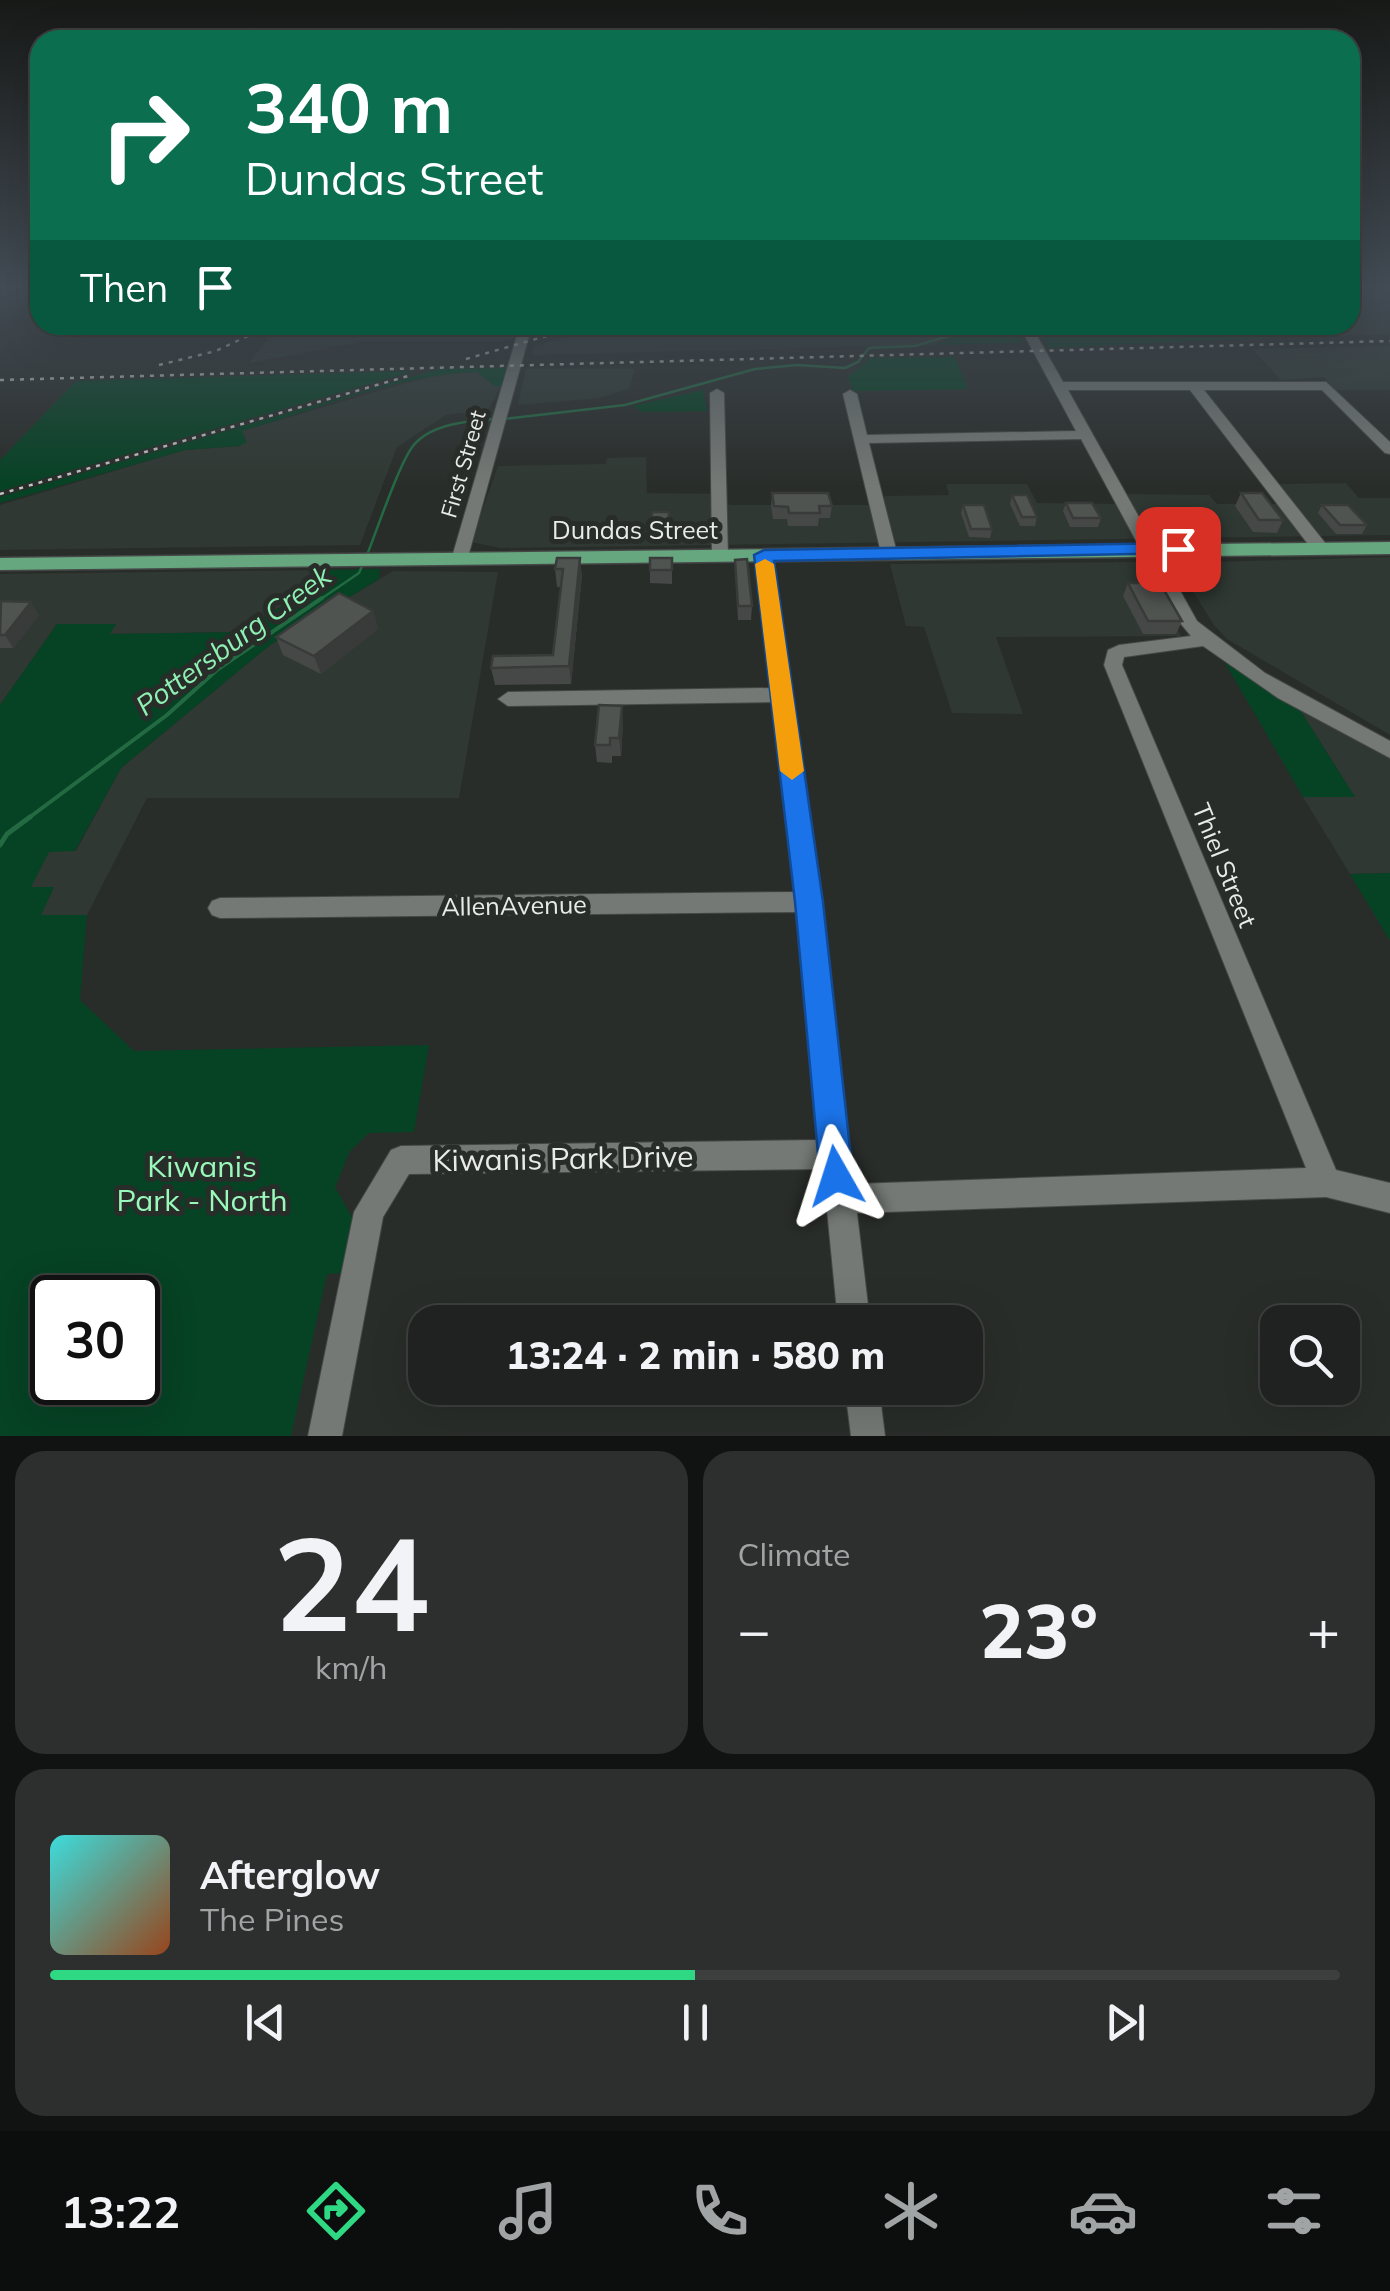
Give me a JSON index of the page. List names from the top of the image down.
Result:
{
  "streets": {
    "main road": ["Dundas Street"],
    "street": [
      "First Street",
      "Thiel Street",
      "AllenAvenue",
      "Kiwanis Park Drive"
    ]
  },
  "crossings": [
    ["First Street", "Dundas Street"]
  ],
  "water": ["Pottersburg Creek"],
  "parks": ["Kiwanis Park - North"],
  "page": {
    "turn": ["340 m", "Dundas Street"],
    "then": "Then",
    "limit": "30",
    "trip": "13:24 · 2 min · 580 m",
    "tile": [
      ["24", "km/h"],
      "Climate"
    ],
    "heat": ["−", "23°", "+"],
    "song": ["Afterglow", "The Pines"],
    "tabs": "13:22"
  }
}
